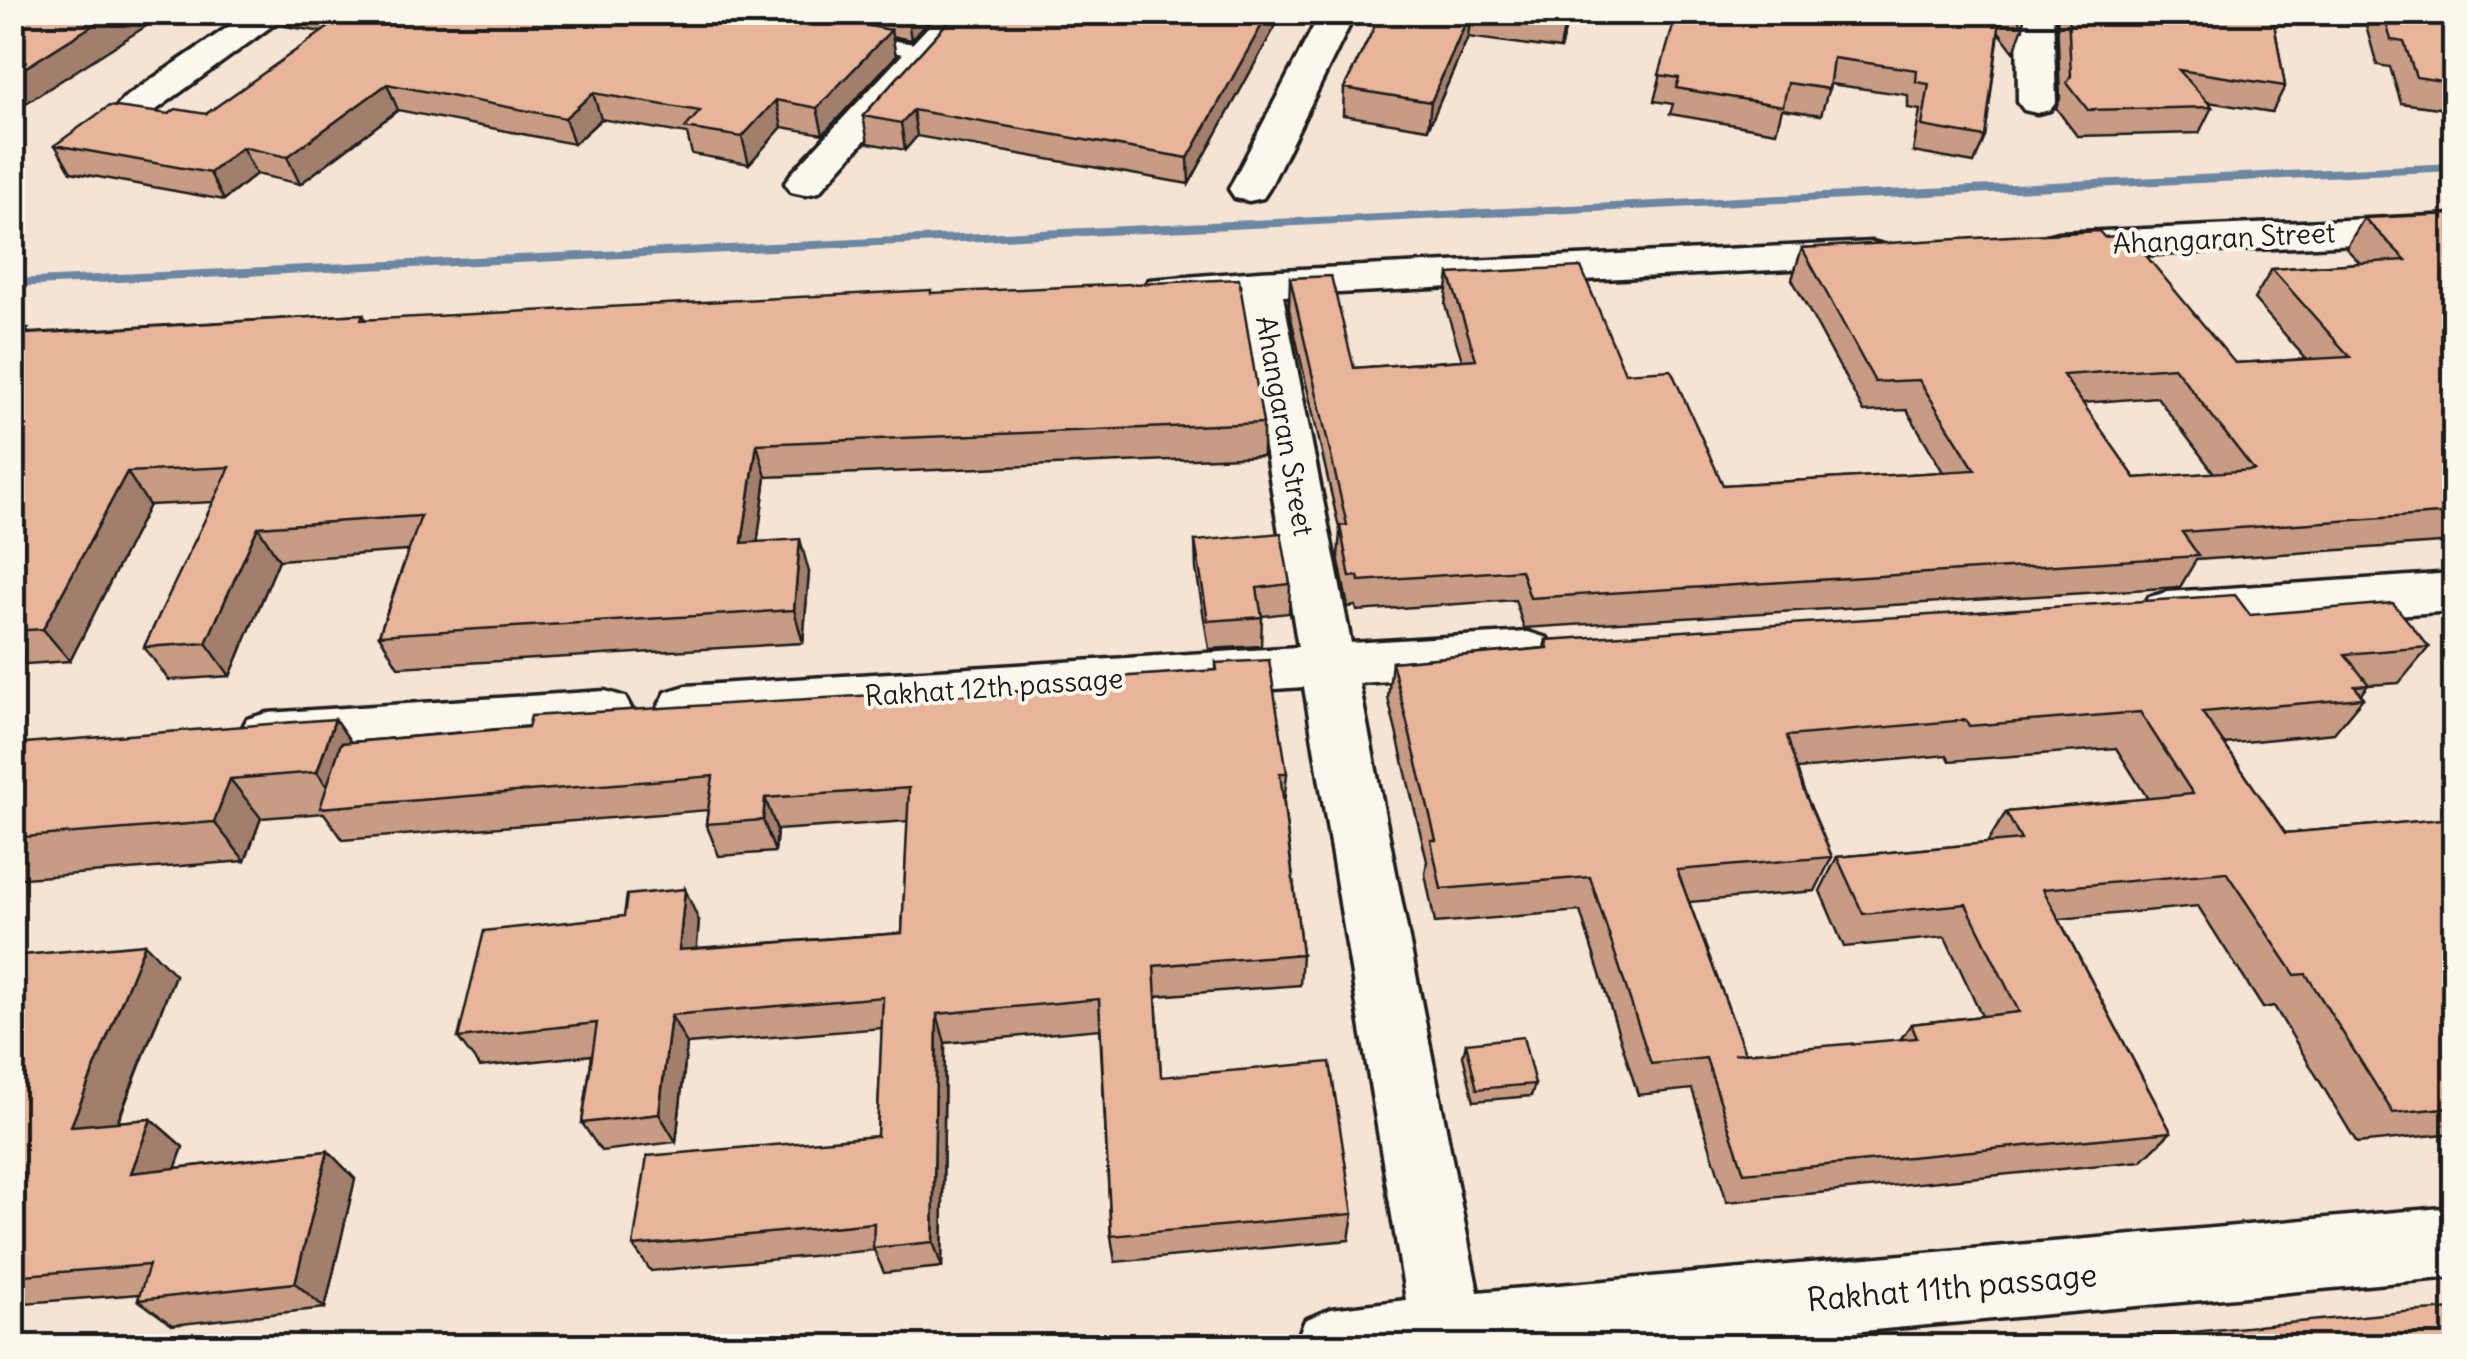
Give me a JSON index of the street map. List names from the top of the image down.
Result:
{
  "streets": {
    "street": ["Ahangaran Street", "Rakhat 12th passage", "Rakhat 11th passage"]
  },
  "crossings": [
    ["Ahangaran Street", "Rakhat 12th passage"],
    ["Ahangaran Street", "Rakhat 11th passage"]
  ]
}
